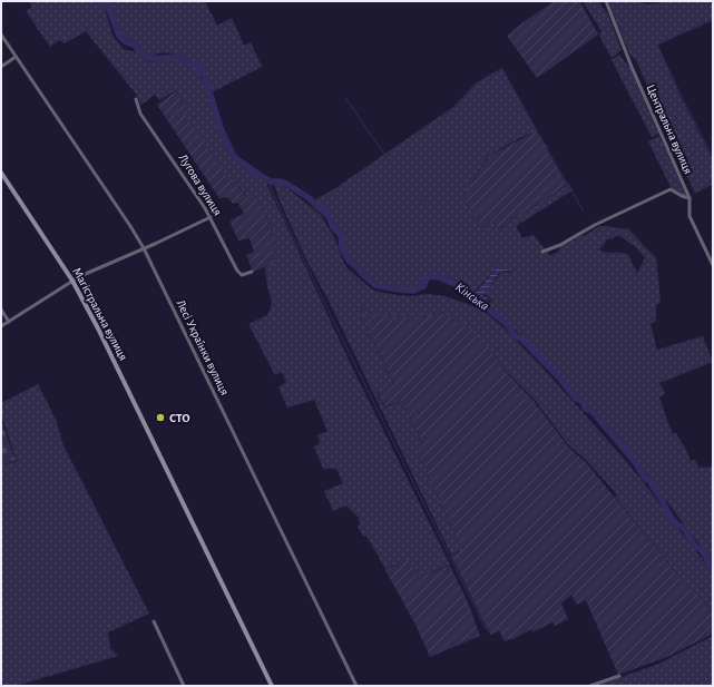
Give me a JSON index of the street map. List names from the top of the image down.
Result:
{
  "streets": {
    "main road": ["Магістральна вулиця"],
    "street": ["Центральна вулиця", "Лугова вулиця", "Лесі Українки вулиця"]
  },
  "water": ["Кінська"],
  "places": ["СТО"]
}
